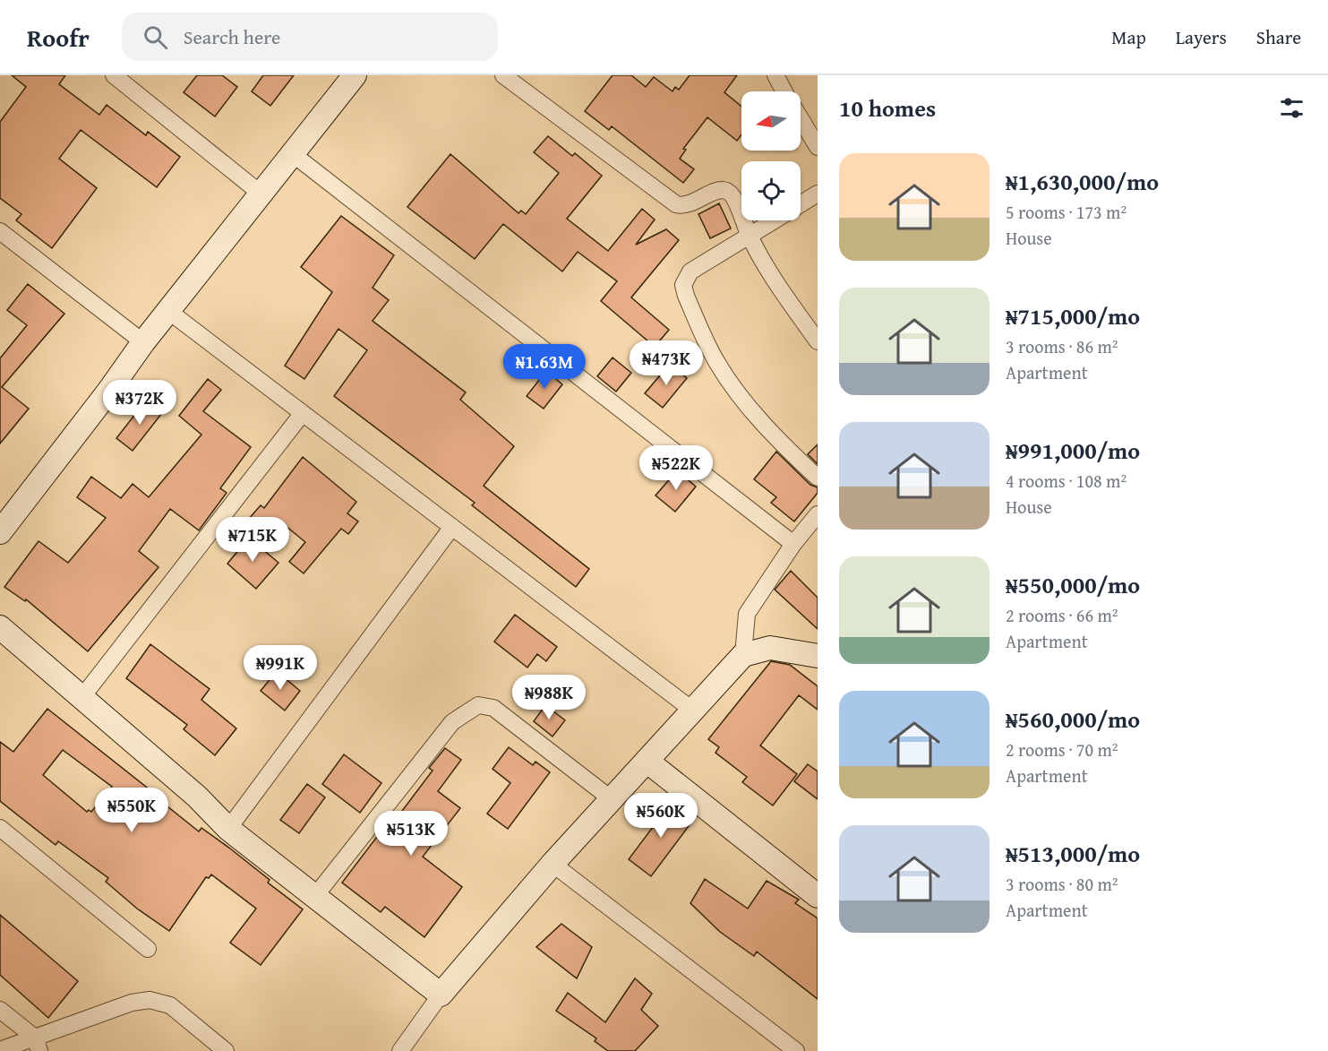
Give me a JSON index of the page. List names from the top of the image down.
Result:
{
  "north": "left",
  "page": {
    "header": "Roofr",
    "search": "Search here",
    "nav": ["Map", "Layers", "Share"],
    "heading": "10 homes",
    "list": [
      {
        "name": "₦1,630,000/mo",
        "note": "5 rooms · 173 m² · House"
      },
      {
        "name": "₦715,000/mo",
        "note": "3 rooms · 86 m² · Apartment"
      },
      {
        "name": "₦991,000/mo",
        "note": "4 rooms · 108 m² · House"
      },
      {
        "name": "₦550,000/mo",
        "note": "2 rooms · 66 m² · Apartment"
      },
      {
        "name": "₦560,000/mo",
        "note": "2 rooms · 70 m² · Apartment"
      },
      {
        "name": "₦513,000/mo",
        "note": "3 rooms · 80 m² · Apartment"
      }
    ],
    "price": [
      "₦473K",
      "₦1.63M",
      "₦372K",
      "₦522K",
      "₦715K",
      "₦991K",
      "₦988K",
      "₦550K",
      "₦560K",
      "₦513K"
    ]
  }
}
